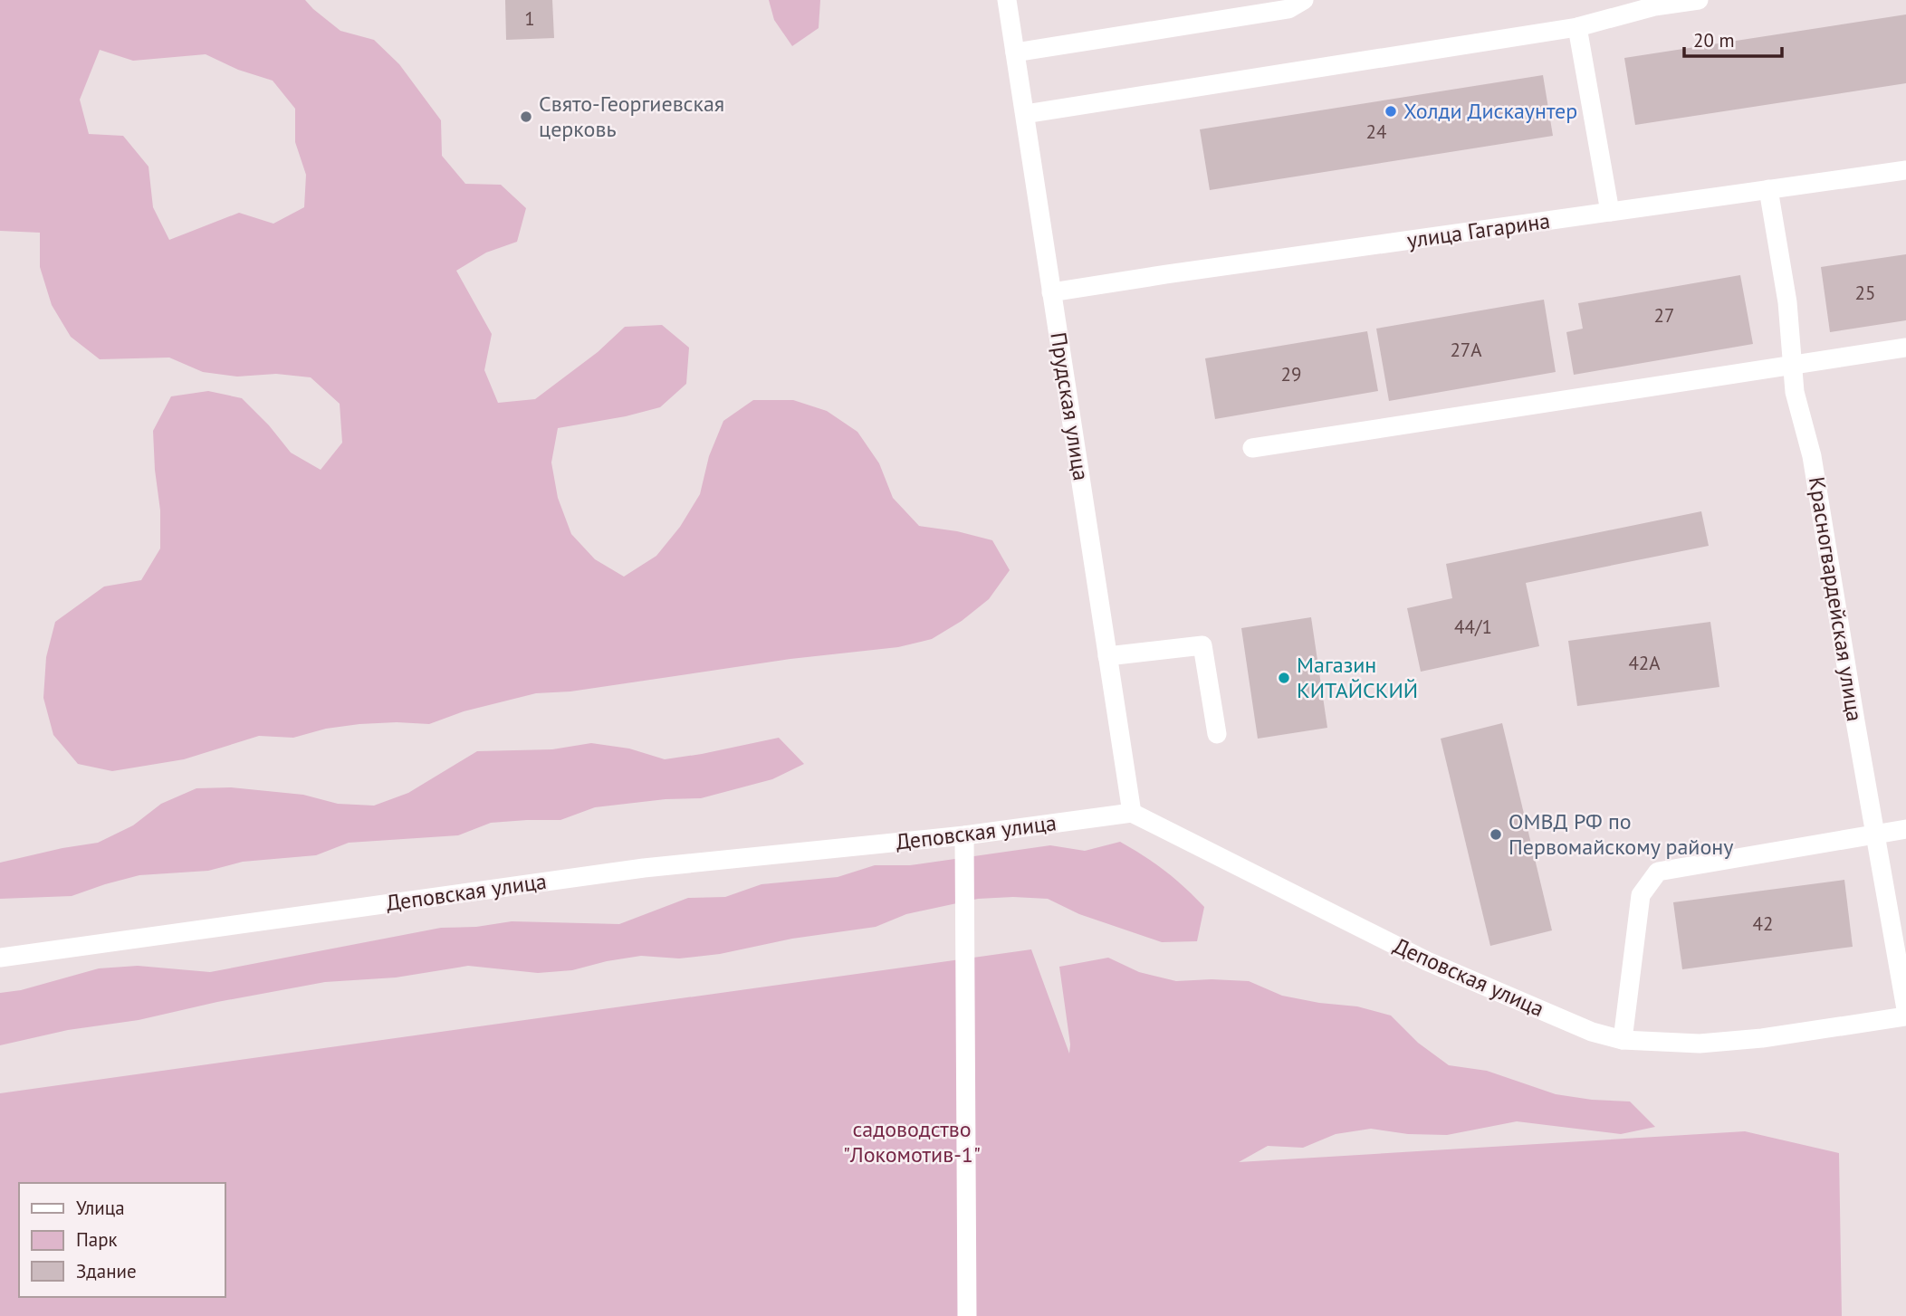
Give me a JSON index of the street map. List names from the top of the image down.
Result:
{
  "streets": {
    "street": [
      "улица Гагарина",
      "Прудская улица",
      "Красногвардейская улица",
      "Деповская улица"
    ]
  },
  "crossings": [
    ["улица Гагарина", "Прудская улица"],
    ["улица Гагарина", "Красногвардейская улица"],
    ["Прудская улица", "Деповская улица"]
  ],
  "parks": ["садоводство \"Локомотив-1\""],
  "places": [
    "Холди Дискаунтер",
    "Свято-Георгиевская церковь",
    "Магазин КИТАЙСКИЙ",
    "ОМВД РФ по Первомайскому району"
  ],
  "house_numbers": [
    "1",
    "24",
    "25",
    "27",
    "27А",
    "29",
    "44/1",
    "42А",
    "42"
  ],
  "legend": ["Улица", "Парк", "Здание"],
  "scale_bar": "20 m"
}
